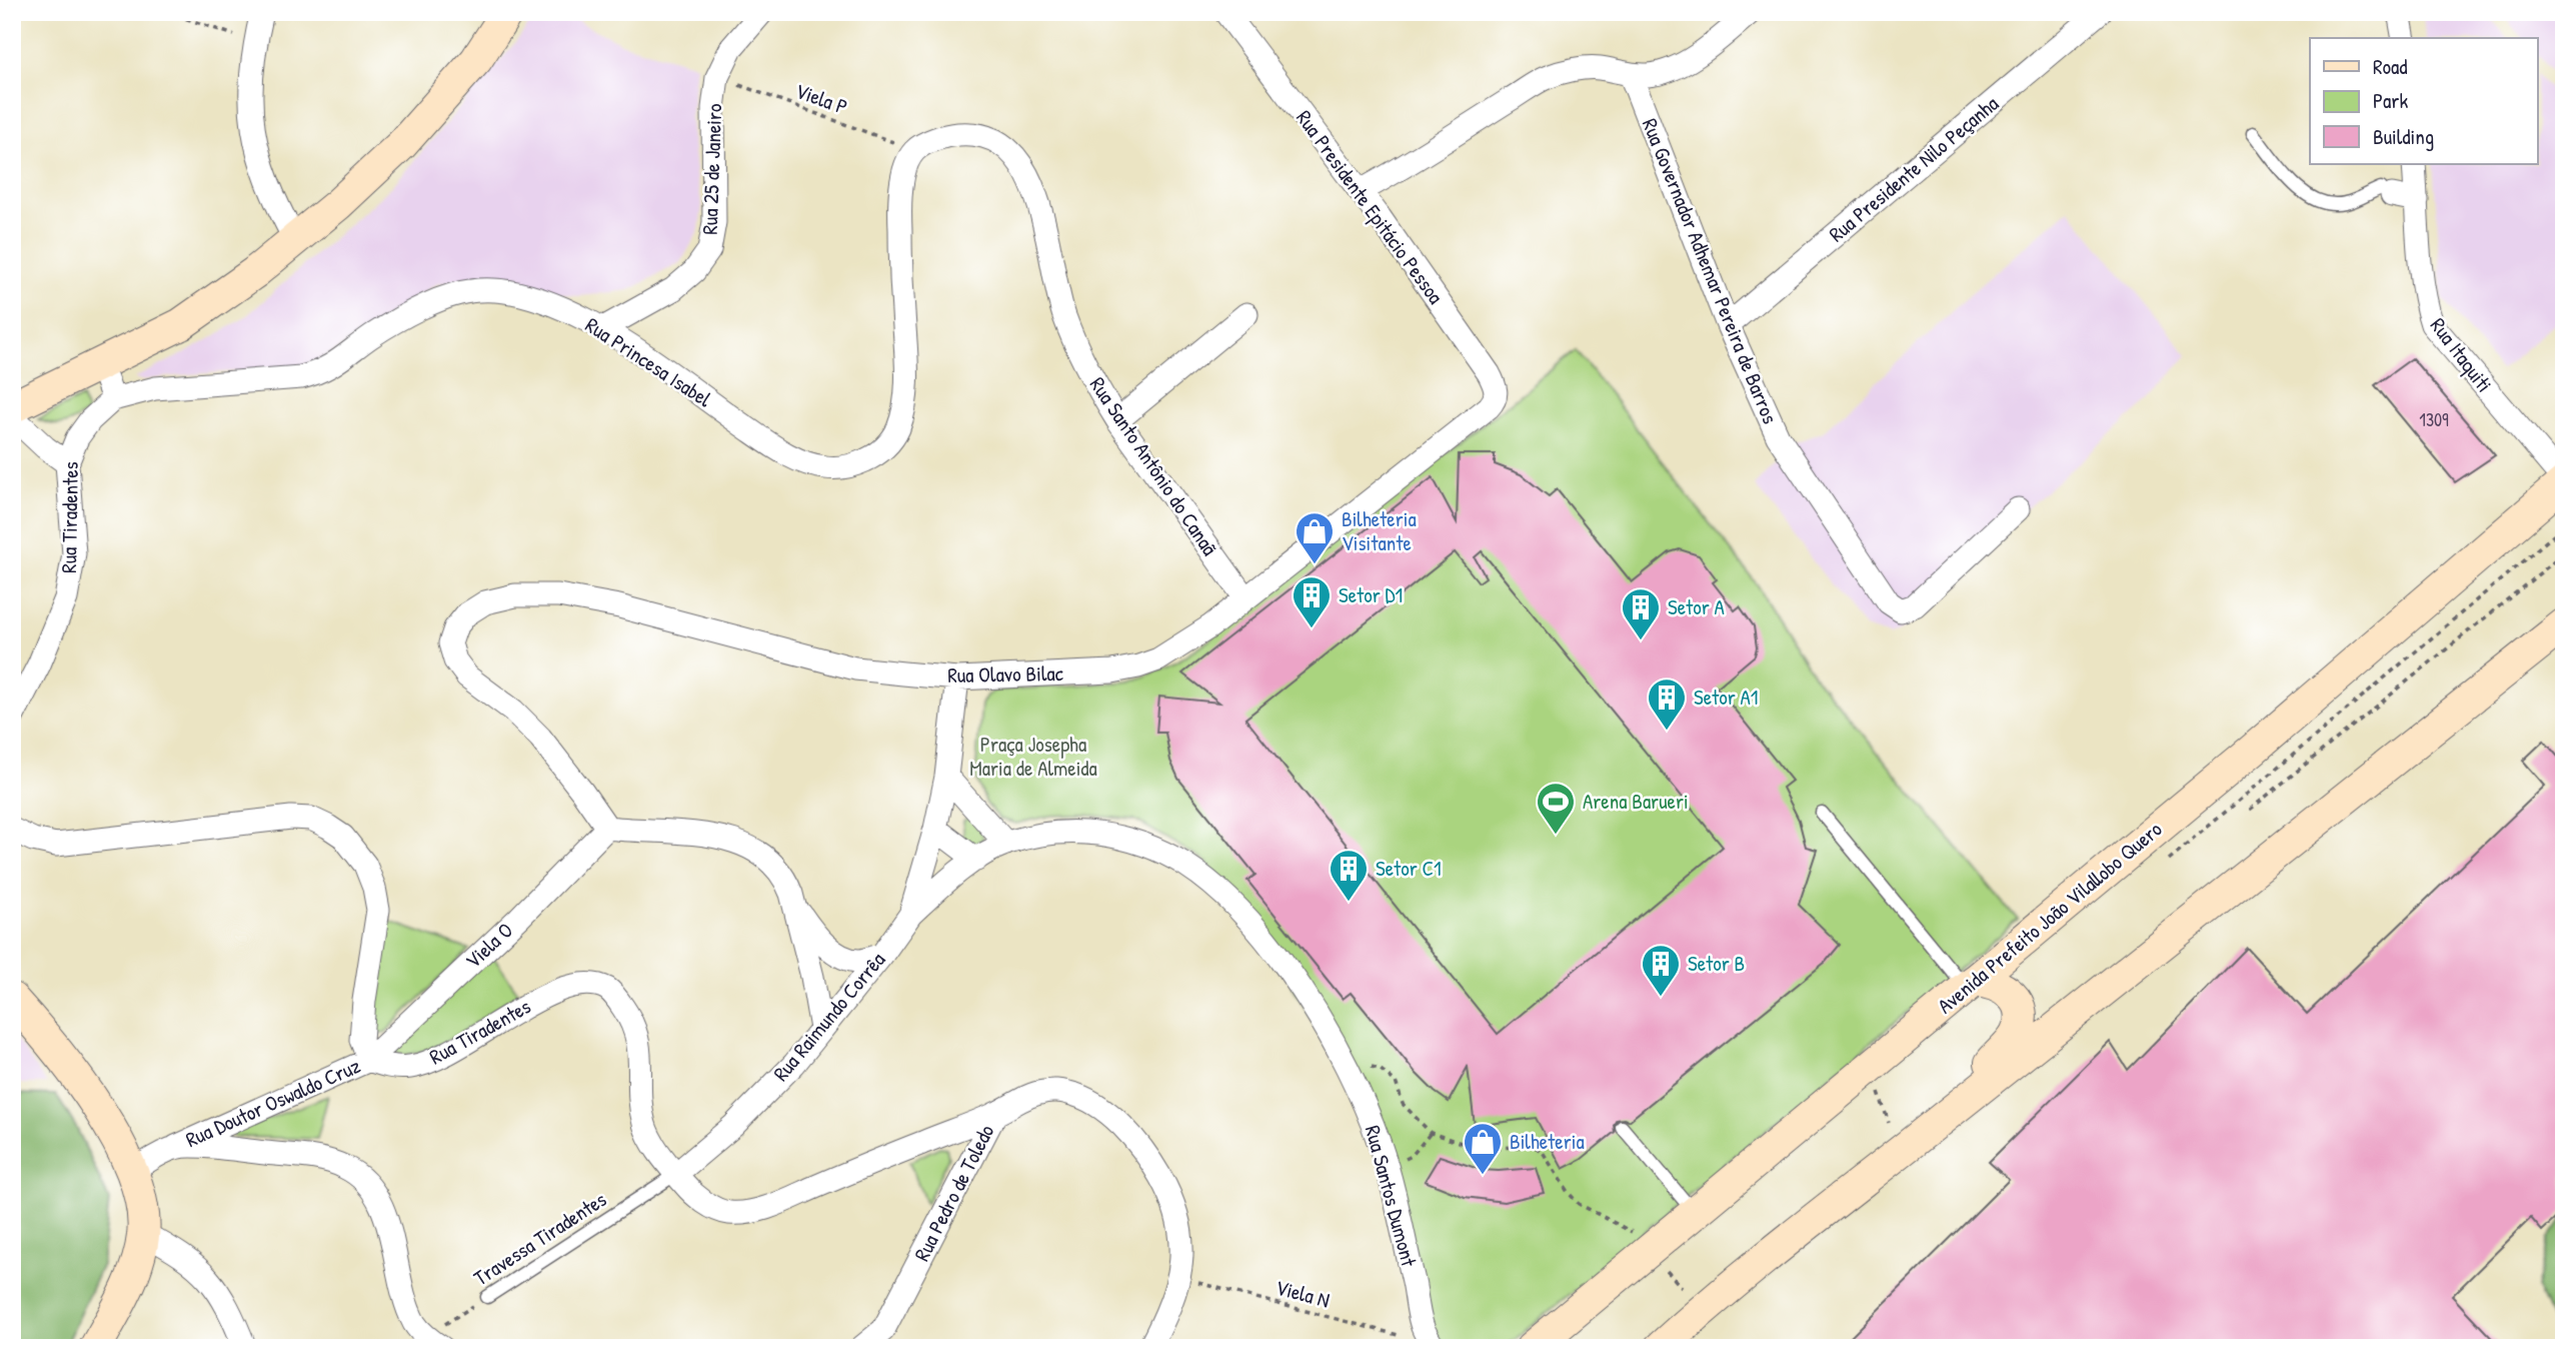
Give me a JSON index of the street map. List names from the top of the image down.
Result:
{
  "streets": {
    "main road": ["Avenida Prefeito João Vilallobo Quero"],
    "street": [
      "Rua 25 de Janeiro",
      "Rua Presidente Nilo Peçanha",
      "Rua Presidente Epitácio Pessoa",
      "Rua Governador Adhemar Pereira de Barros",
      "Rua Itaquiti",
      "Rua Princesa Isabel",
      "Rua Santo Antônio do Canaã",
      "Rua Tiradentes",
      "Rua Olavo Bilac",
      "Viela O",
      "Rua Raimundo Corrêa",
      "Rua Doutor Oswaldo Cruz",
      "Rua Pedro de Toledo",
      "Rua Santos Dumont"
    ],
    "lane": ["Travessa Tiradentes"],
    "path": ["Viela P", "Viela N"]
  },
  "crossings": [
    ["Viela P", "Rua 25 de Janeiro"],
    ["Viela P", "Rua Princesa Isabel"],
    ["Viela P", "Rua Santo Antônio do Canaã"],
    ["Rua 25 de Janeiro", "Rua Princesa Isabel"],
    ["Rua Presidente Nilo Peçanha", "Rua Governador Adhemar Pereira de Barros"],
    ["Rua Presidente Epitácio Pessoa", "Rua Olavo Bilac"],
    ["Rua Itaquiti", "Avenida Prefeito João Vilallobo Quero"],
    ["Rua Princesa Isabel", "Rua Santo Antônio do Canaã"],
    ["Rua Princesa Isabel", "Rua Tiradentes"],
    ["Rua Santo Antônio do Canaã", "Rua Olavo Bilac"],
    ["Rua Tiradentes", "Viela O"],
    ["Rua Tiradentes", "Rua Raimundo Corrêa"],
    ["Rua Tiradentes", "Rua Doutor Oswaldo Cruz"],
    ["Rua Tiradentes", "Rua Pedro de Toledo"],
    ["Rua Tiradentes", "Travessa Tiradentes"],
    ["Rua Olavo Bilac", "Viela O"],
    ["Rua Olavo Bilac", "Rua Raimundo Corrêa"],
    ["Viela O", "Rua Doutor Oswaldo Cruz"],
    ["Rua Raimundo Corrêa", "Rua Santos Dumont"],
    ["Rua Raimundo Corrêa", "Travessa Tiradentes"],
    ["Rua Pedro de Toledo", "Viela N"],
    ["Rua Santos Dumont", "Viela N"]
  ],
  "parks": ["Praça Josepha Maria de Almeida"],
  "places": {
    "shop": ["Bilheteria Visitante", "Bilheteria"],
    "building": [
      "Setor D1",
      "Setor A",
      "Setor A1",
      "Setor C1",
      "Setor B"
    ],
    "sports": ["Arena Barueri"]
  },
  "house_numbers": ["1309"],
  "legend": ["Road", "Park", "Building"]
}
